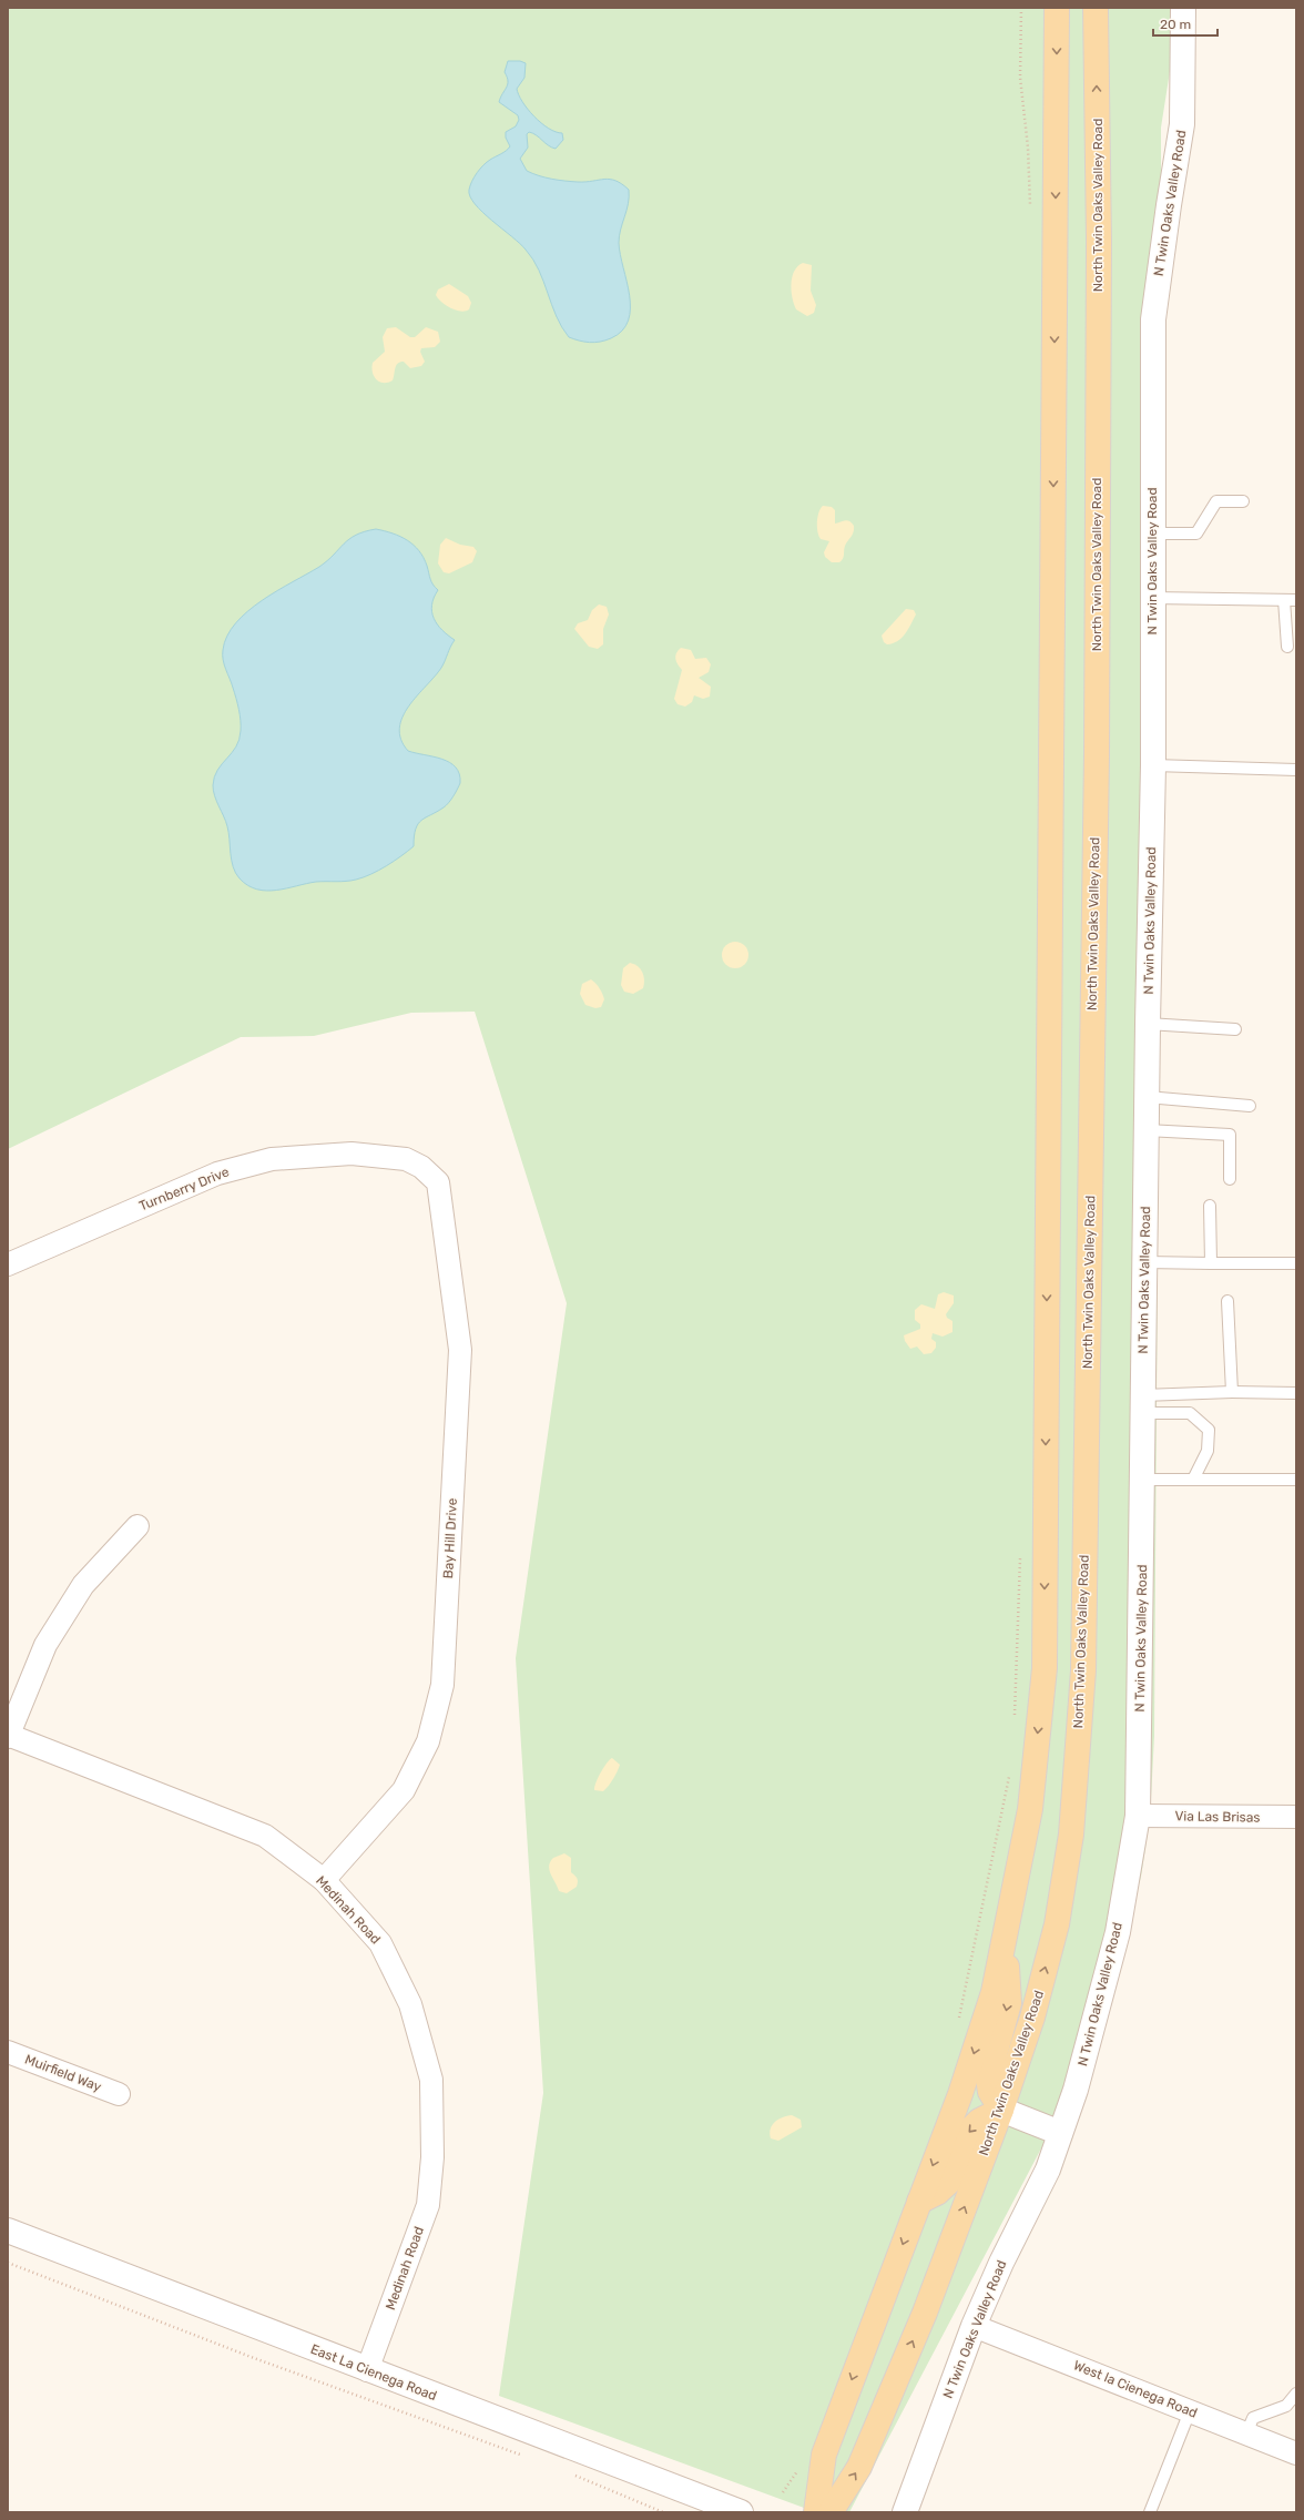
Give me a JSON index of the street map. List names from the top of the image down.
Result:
{
  "streets": {
    "main road": ["North Twin Oaks Valley Road"],
    "street": [
      "N Twin Oaks Valley Road",
      "Turnberry Drive",
      "Bay Hill Drive",
      "Via Las Brisas",
      "Medinah Road",
      "Muirfield Way",
      "East La Cienega Road",
      "West la Cienega Road"
    ]
  },
  "crossings": [
    ["N Twin Oaks Valley Road", "Via Las Brisas"],
    ["N Twin Oaks Valley Road", "West la Cienega Road"],
    ["Turnberry Drive", "Bay Hill Drive"],
    ["Bay Hill Drive", "Medinah Road"],
    ["Medinah Road", "East La Cienega Road"]
  ],
  "scale_bar": "20 m"
}
